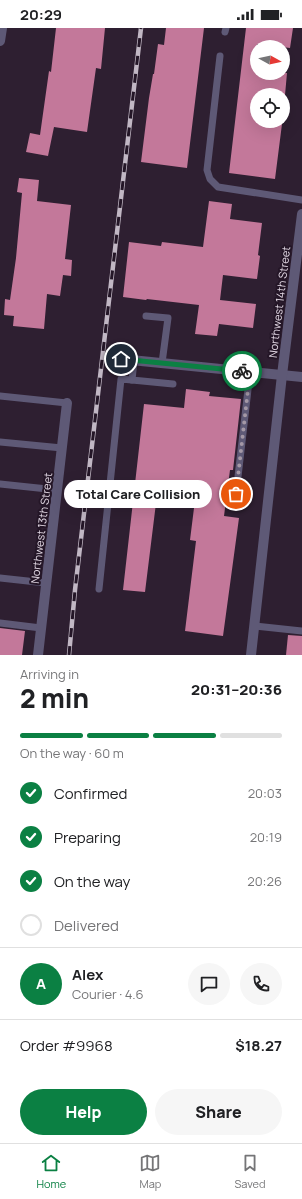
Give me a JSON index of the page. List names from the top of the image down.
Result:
{
  "streets": {
    "street": ["Northwest 14th Street", "Northwest 13th Street"]
  },
  "places": ["Total Care Collision"],
  "north": "right",
  "page": {
    "status": "20:29",
    "bubble": "Total Care Collision",
    "heading": ["2 min", "Arriving in", "20:31–20:36"],
    "panel": [
      "Alex",
      "Courier · 4.6",
      "Order #9968",
      "$18.27"
    ],
    "bar": "On the way · 60 m",
    "list": [
      ["Confirmed", "20:03"],
      ["Preparing", "20:19"],
      ["On the way", "20:26"],
      "Delivered"
    ],
    "round": "A",
    "buttons": ["Help", "Share"],
    "tabs": ["Home", "Map", "Saved"]
  }
}
